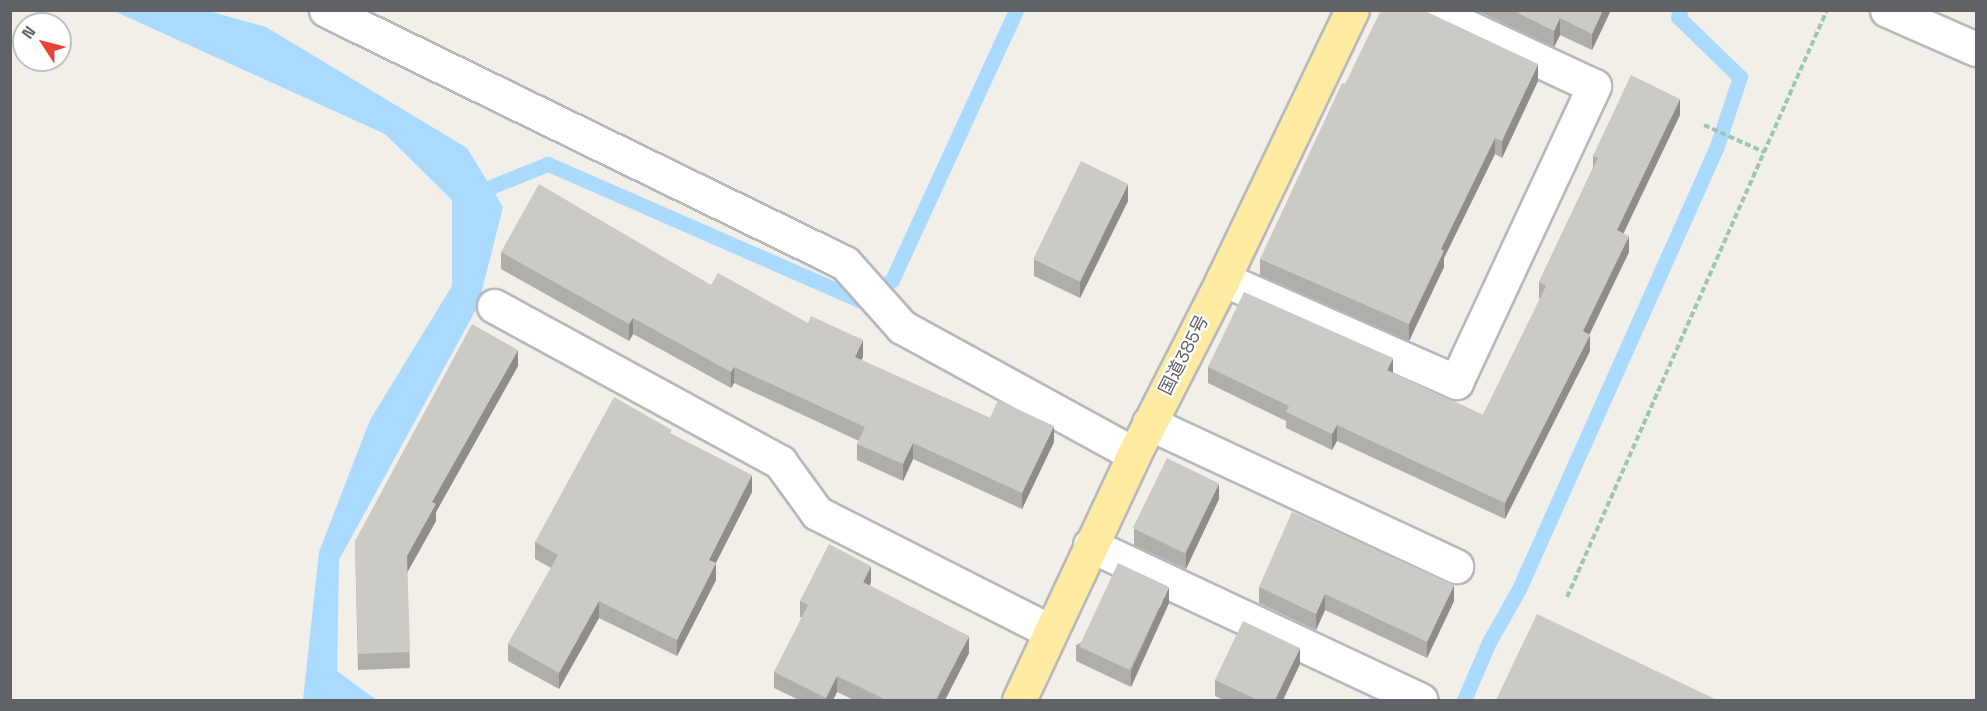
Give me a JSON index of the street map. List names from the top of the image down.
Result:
{
  "streets": {
    "highway": ["国道385号"]
  },
  "north": "top left"
}
